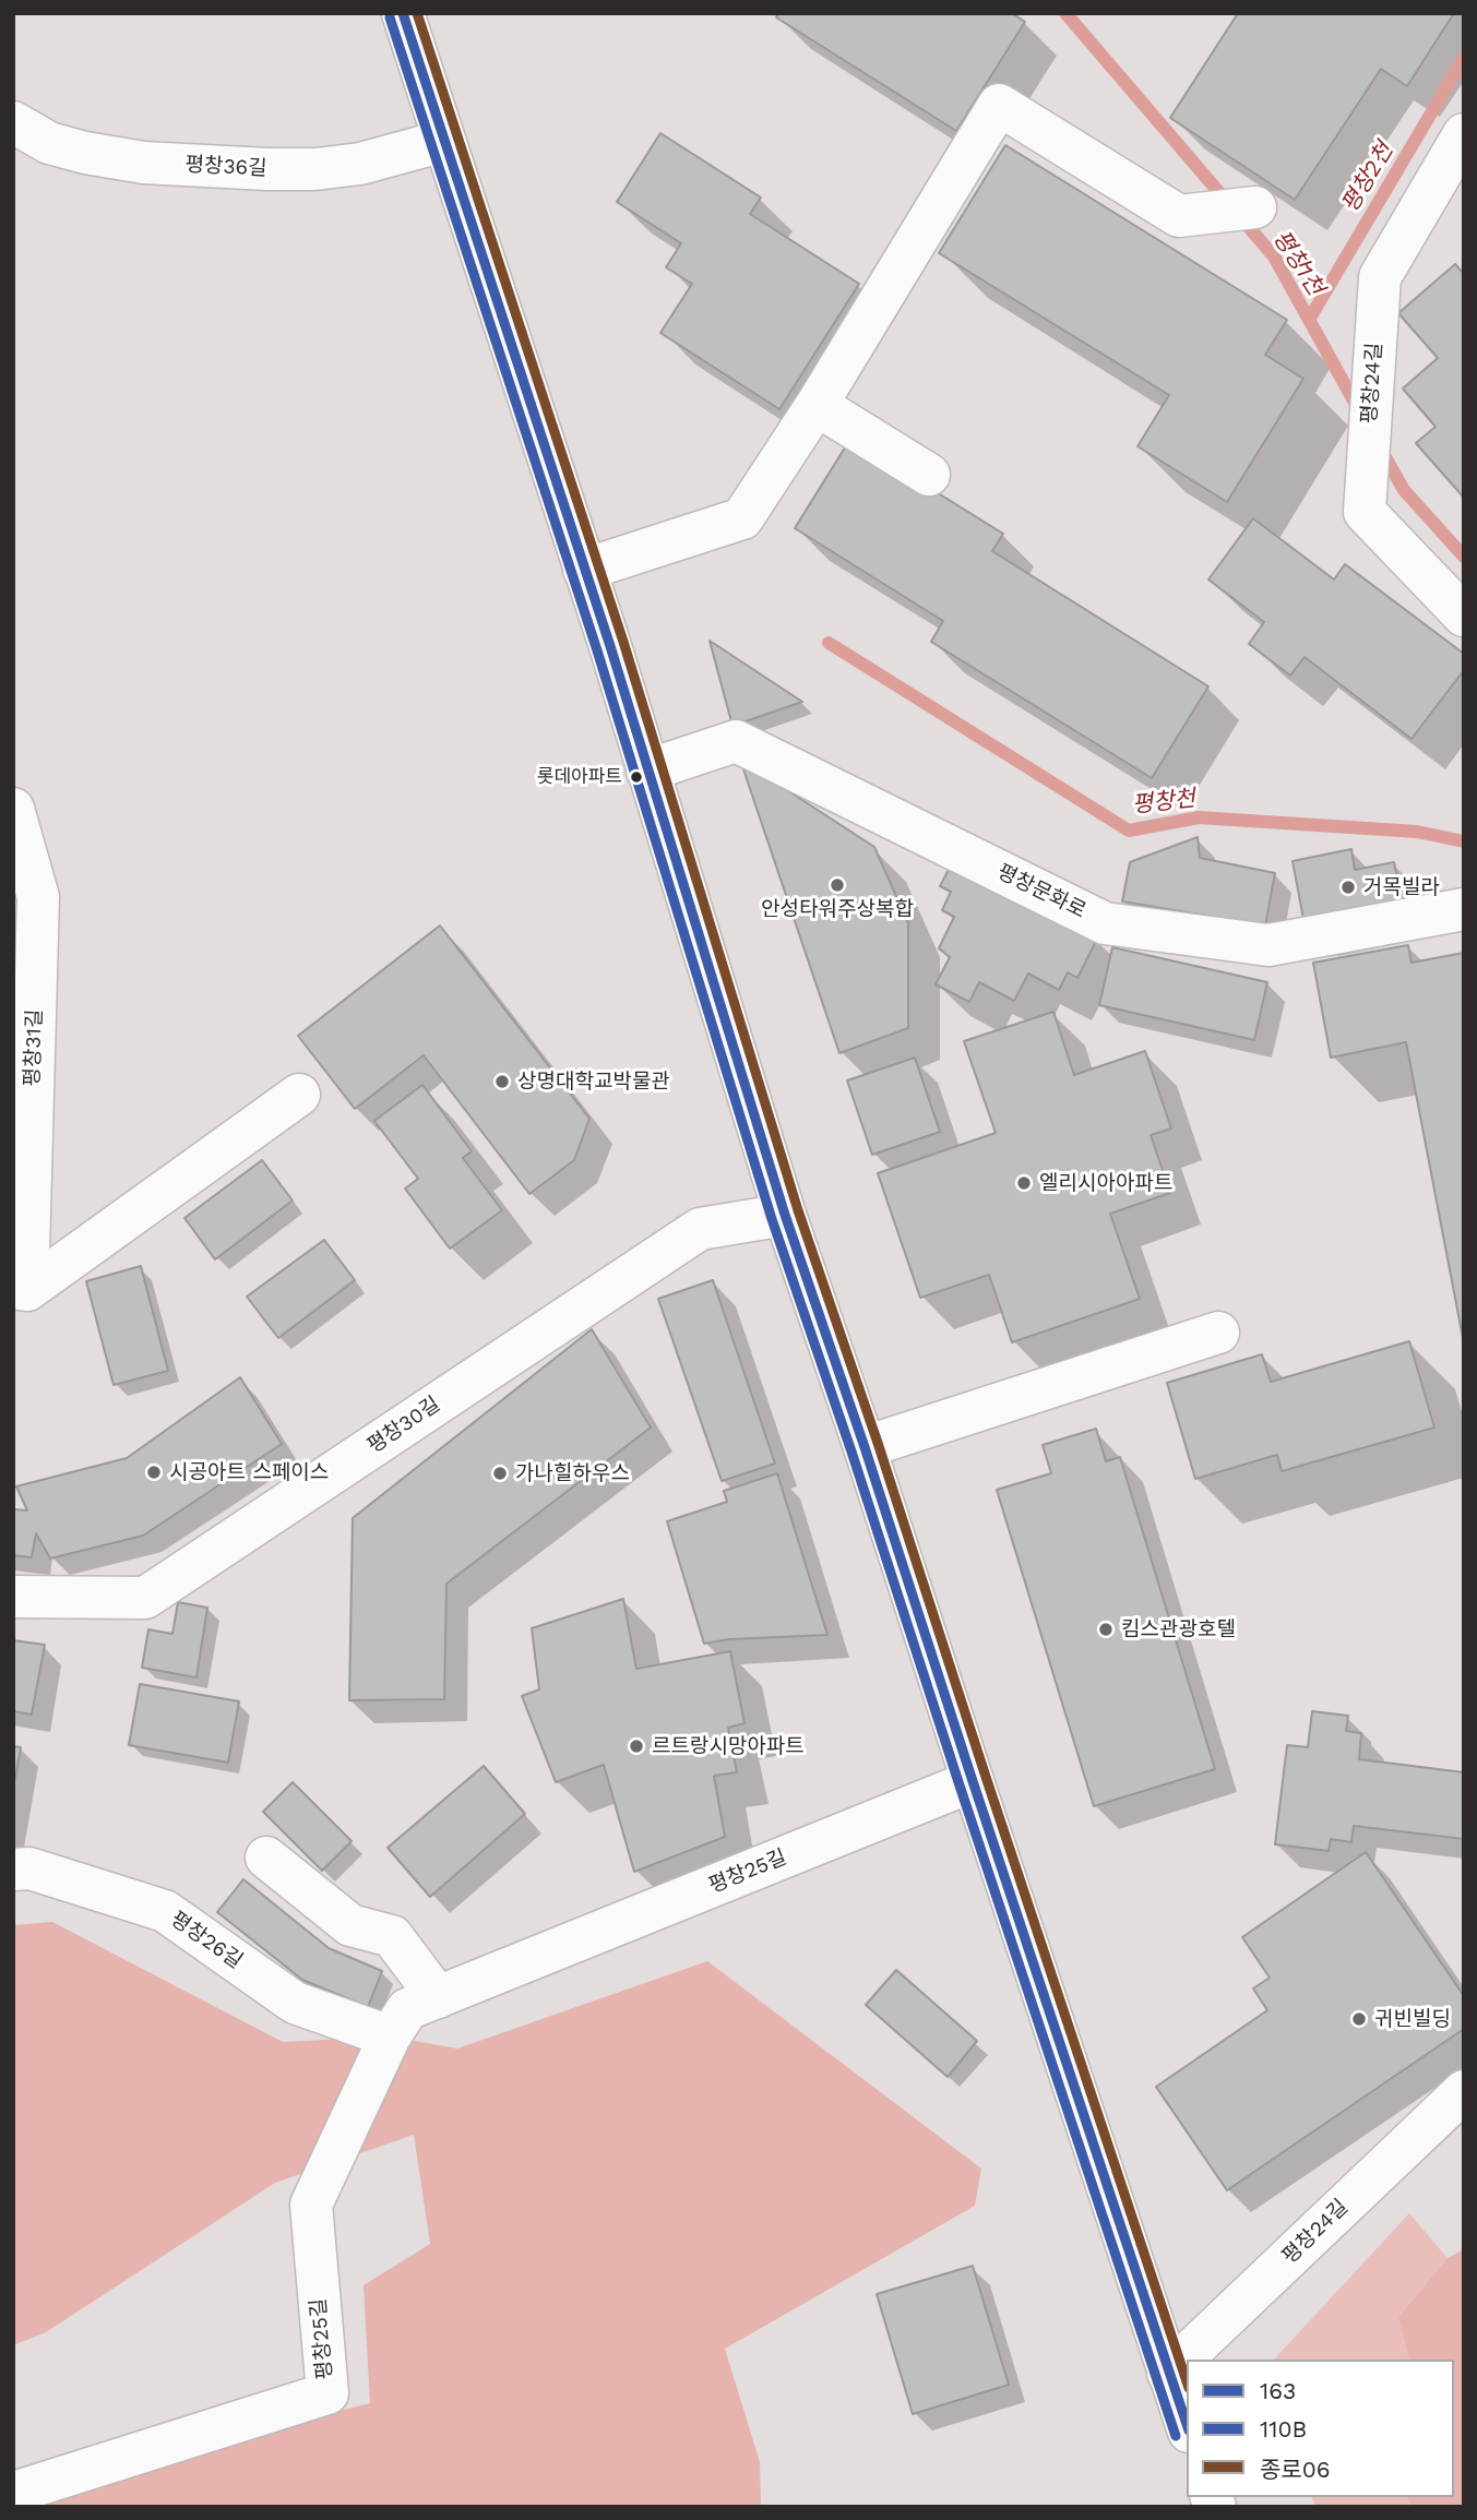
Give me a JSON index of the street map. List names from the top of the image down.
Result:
{
  "streets": {
    "street": [
      "평창36길",
      "평창24길",
      "평창문화로",
      "평창31길",
      "평창30길",
      "평창25길",
      "평창26길"
    ]
  },
  "crossings": [
    ["평창25길", "평창26길"]
  ],
  "water": ["평창2천", "평창1천", "평창천"],
  "places": [
    "롯데아파트",
    "안성타워주상복합",
    "거목빌라",
    "상명대학교박물관",
    "엘리시아아파트",
    "시공아트 스페이스",
    "가나힐하우스",
    "킴스관광호텔",
    "르트랑시망아파트",
    "귀빈빌딩"
  ],
  "lines": ["transit line 163", "transit line 종로06", "transit line 110B"],
  "legend": ["163", "110B", "종로06"]
}
